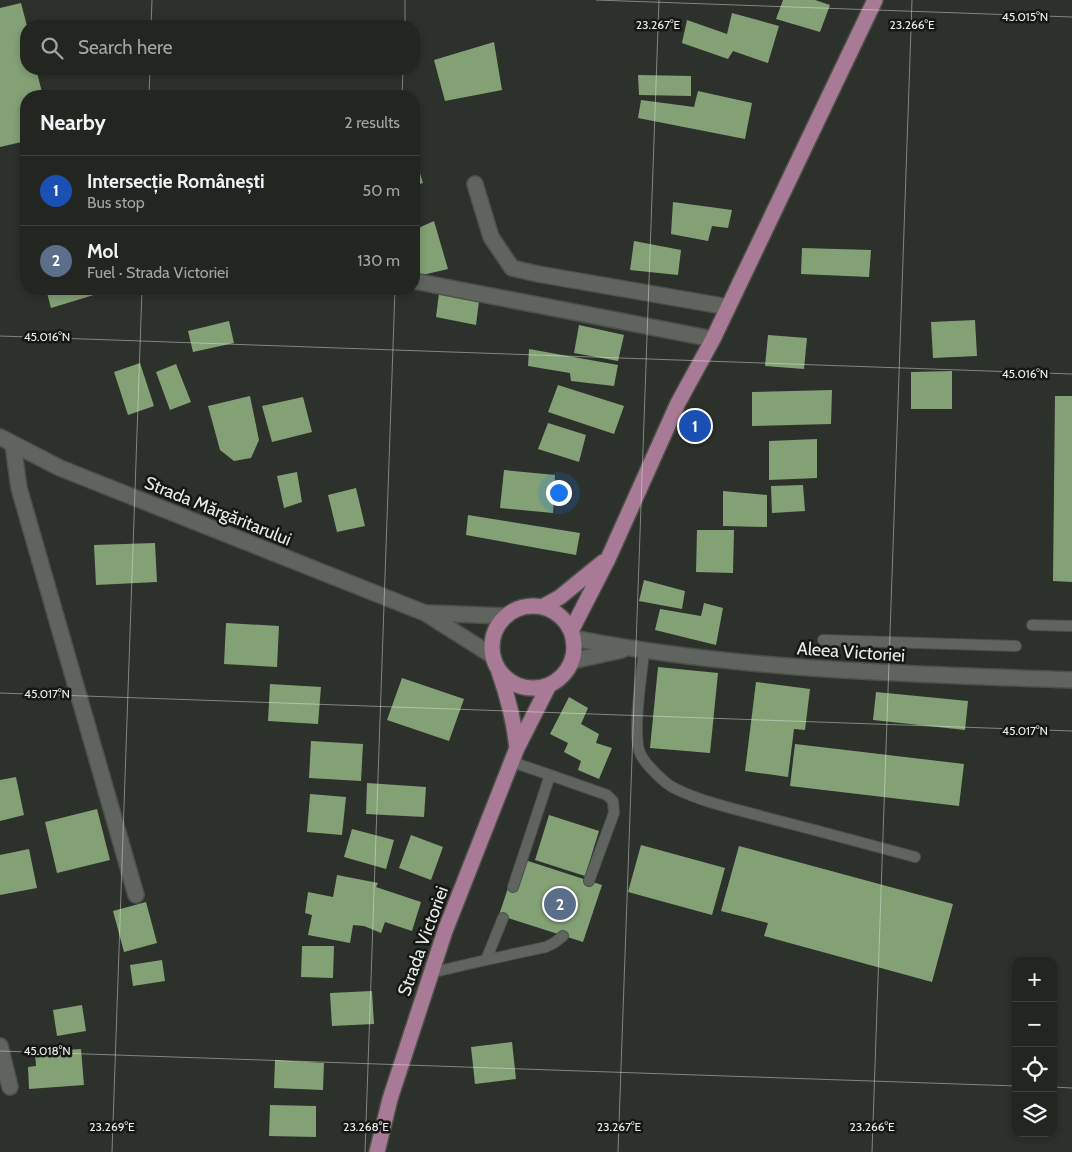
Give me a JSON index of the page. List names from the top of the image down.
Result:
{
  "streets": {
    "main road": ["Strada Victoriei"],
    "street": ["Strada Mărgăritarului", "Aleea Victoriei"]
  },
  "crossings": [
    ["Strada Mărgăritarului", "Aleea Victoriei"],
    ["Strada Mărgăritarului", "Strada Victoriei"],
    ["Aleea Victoriei", "Strada Victoriei"]
  ],
  "page": {
    "search": "Search here",
    "heading": ["Nearby", "2 results"],
    "list": [
      {
        "mark": "1",
        "name": "Intersecție Românești",
        "note": "Bus stop",
        "value": "50 m"
      },
      {
        "mark": "2",
        "name": "Mol",
        "note": "Fuel · Strada Victoriei",
        "value": "130 m"
      }
    ],
    "pins": ["1", "2"],
    "map_buttons": ["+", "−"]
  },
  "coordinates": [
    "45.015°N",
    "23.267°E",
    "23.266°E",
    "45.016°N",
    "45.017°N",
    "45.018°N",
    "23.269°E",
    "23.268°E"
  ]
}
